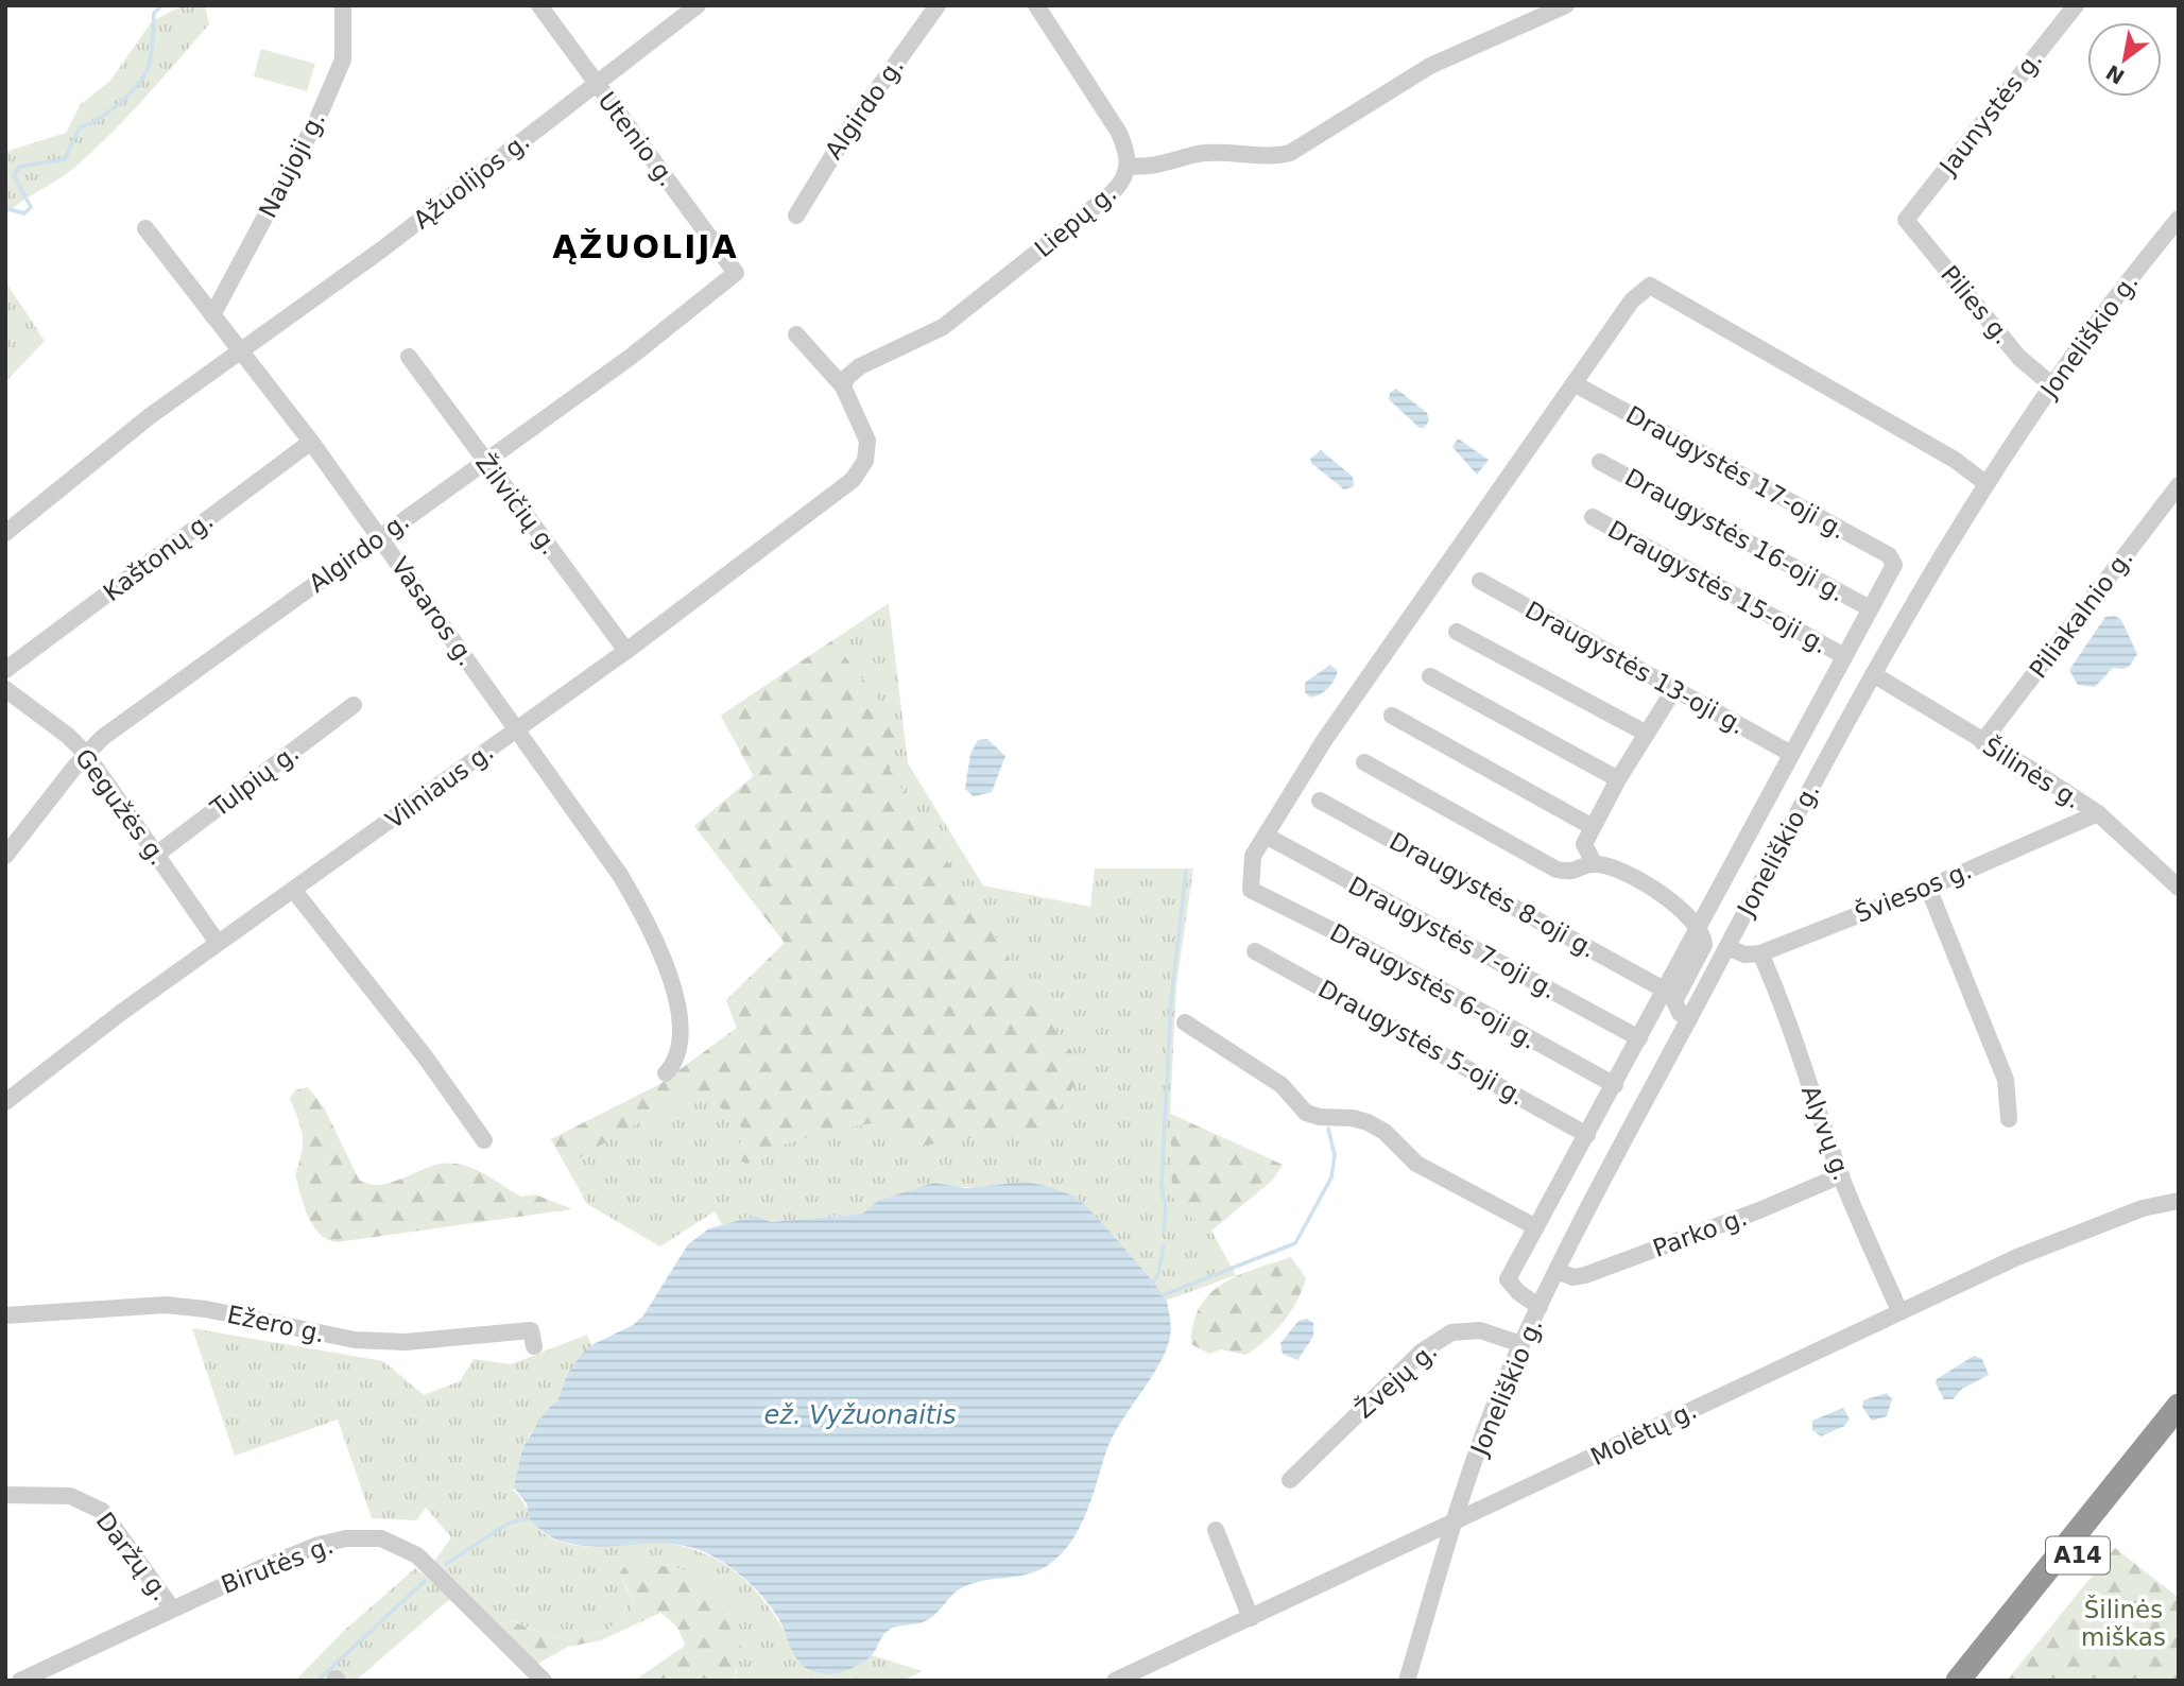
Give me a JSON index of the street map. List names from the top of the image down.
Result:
{
  "streets": {
    "highway": ["A14"],
    "street": [
      "Algirdo g.",
      "Jaunystės g.",
      "Utenio g.",
      "Naujoji g.",
      "Ąžuolijos g.",
      "Liepų g.",
      "Pilies g.",
      "Joneliškio g.",
      "Draugystės 17-oji g.",
      "Žilvičių g.",
      "Draugystės 16-oji g.",
      "Kaštonų g.",
      "Draugystės 15-oji g.",
      "Vasaros g.",
      "Piliakalnio g.",
      "Draugystės 13-oji g.",
      "Šilinės g.",
      "Tulpių g.",
      "Vilniaus g.",
      "Gegužės g.",
      "Šviesos g.",
      "Draugystės 8-oji g.",
      "Draugystės 7-oji g.",
      "Draugystės 6-oji g.",
      "Draugystės 5-oji g.",
      "Alyvų g.",
      "Parko g.",
      "Ežero g.",
      "Žvejų g.",
      "Molėtų g.",
      "Daržų g.",
      "Birutės g."
    ]
  },
  "crossings": [
    ["Algirdo g.", "Utenio g."],
    ["Algirdo g.", "Žilvičių g."],
    ["Algirdo g.", "Vasaros g."],
    ["Algirdo g.", "Gegužės g."],
    ["Jaunystės g.", "Pilies g."],
    ["Utenio g.", "Ąžuolijos g."],
    ["Naujoji g.", "Vasaros g."],
    ["Ąžuolijos g.", "Vasaros g."],
    ["Liepų g.", "Vilniaus g."],
    ["Pilies g.", "Joneliškio g."],
    ["Joneliškio g.", "Šilinės g."],
    ["Joneliškio g.", "Parko g."],
    ["Joneliškio g.", "Žvejų g."],
    ["Joneliškio g.", "Molėtų g."],
    ["Draugystės 17-oji g.", "Draugystės 16-oji g."],
    ["Žilvičių g.", "Vilniaus g."],
    ["Kaštonų g.", "Vasaros g."],
    ["Vasaros g.", "Vilniaus g."],
    ["Piliakalnio g.", "Šilinės g."],
    ["Šilinės g.", "Šviesos g."],
    ["Tulpių g.", "Gegužės g."],
    ["Vilniaus g.", "Gegužės g."],
    ["Šviesos g.", "Alyvų g."],
    ["Draugystės 7-oji g.", "Draugystės 6-oji g."],
    ["Alyvų g.", "Parko g."],
    ["Alyvų g.", "Molėtų g."],
    ["Daržų g.", "Birutės g."]
  ],
  "districts": ["ĄŽUOLIJA"],
  "water": ["ež. Vyžuonaitis"],
  "parks": ["Šilinės miškas"],
  "north": "bottom left"
}
